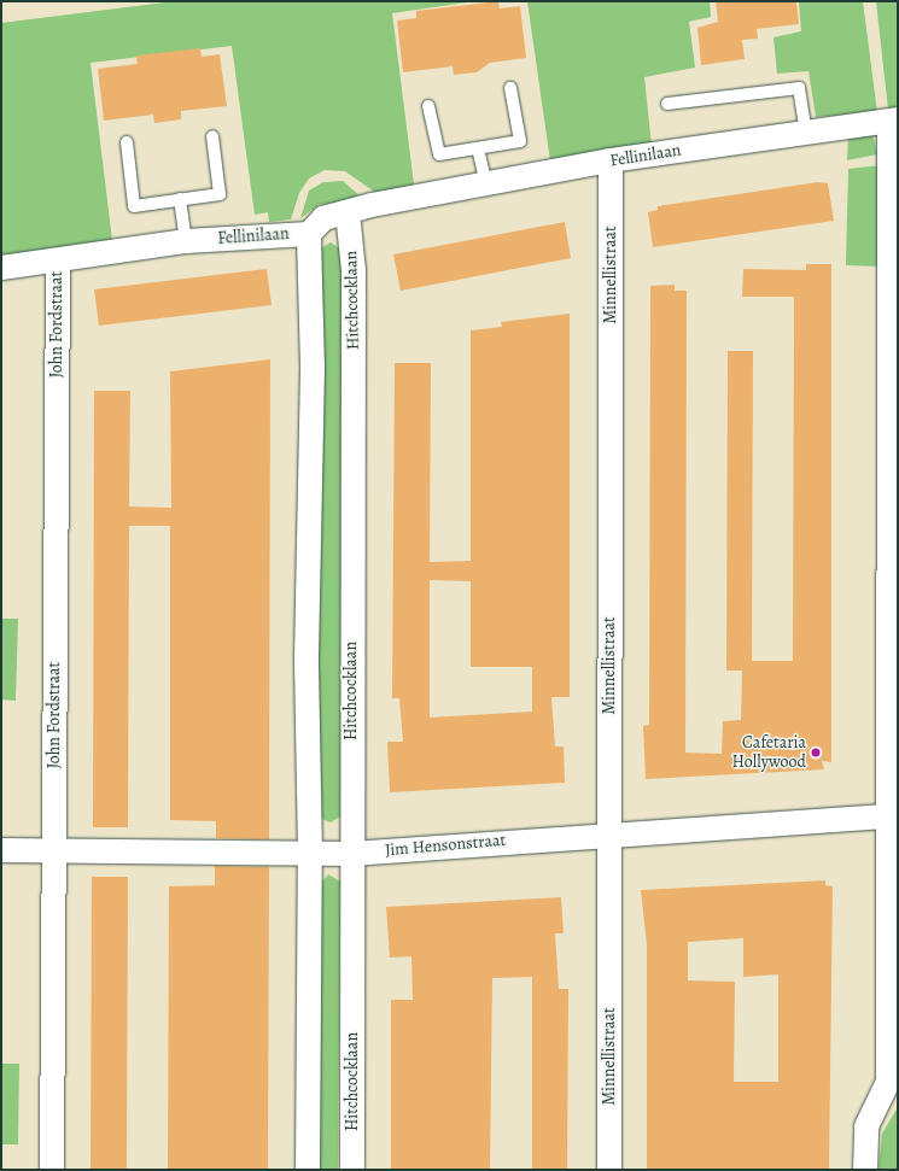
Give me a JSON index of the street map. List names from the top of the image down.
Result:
{
  "streets": {
    "street": [
      "Fellinilaan",
      "Minnellistraat",
      "Hitchcocklaan",
      "John Fordstraat",
      "Jim Hensonstraat"
    ]
  },
  "crossings": [
    ["Fellinilaan", "Minnellistraat"],
    ["Fellinilaan", "Hitchcocklaan"],
    ["Fellinilaan", "John Fordstraat"],
    ["Minnellistraat", "Jim Hensonstraat"],
    ["Hitchcocklaan", "Jim Hensonstraat"],
    ["John Fordstraat", "Jim Hensonstraat"]
  ],
  "places": ["Cafetaria Hollywood"]
}
